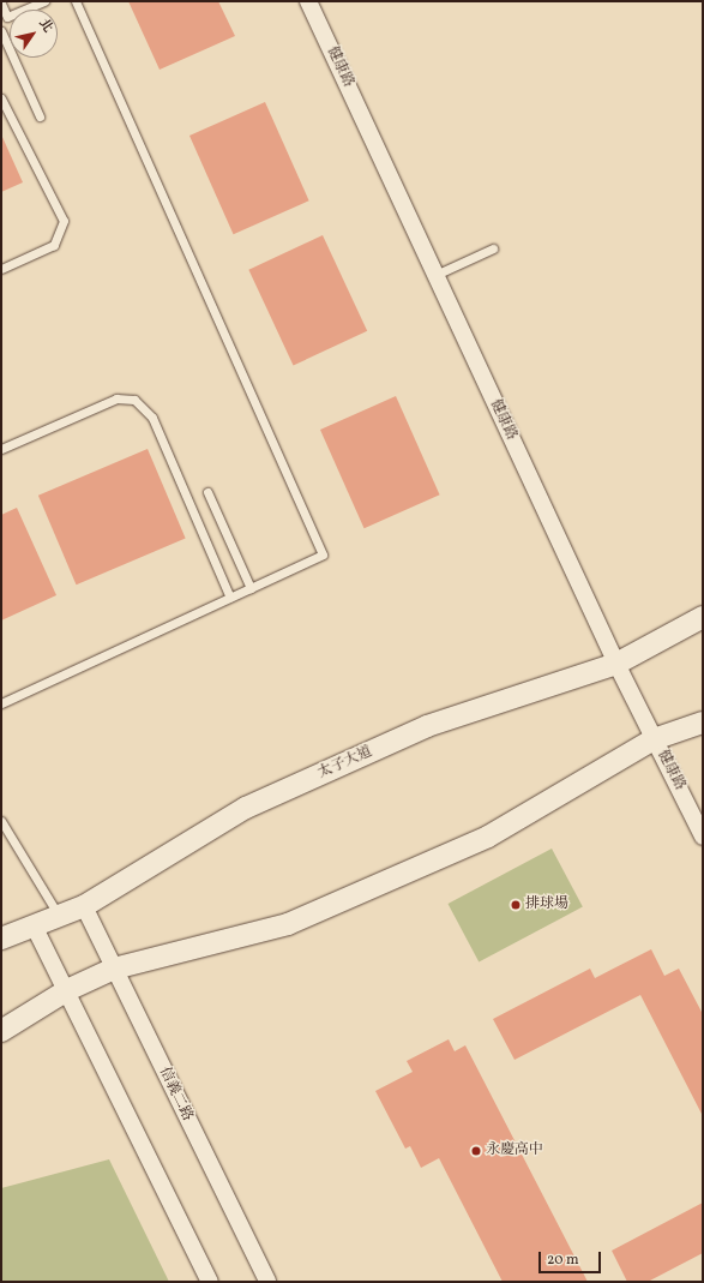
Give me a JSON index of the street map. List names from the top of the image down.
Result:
{
  "streets": {
    "street": ["健康路", "太子大道", "信義二路"]
  },
  "crossings": [
    ["健康路", "太子大道"],
    ["太子大道", "信義二路"]
  ],
  "places": ["排球場", "永慶高中"],
  "scale_bar": "20 m",
  "north": "top right"
}
